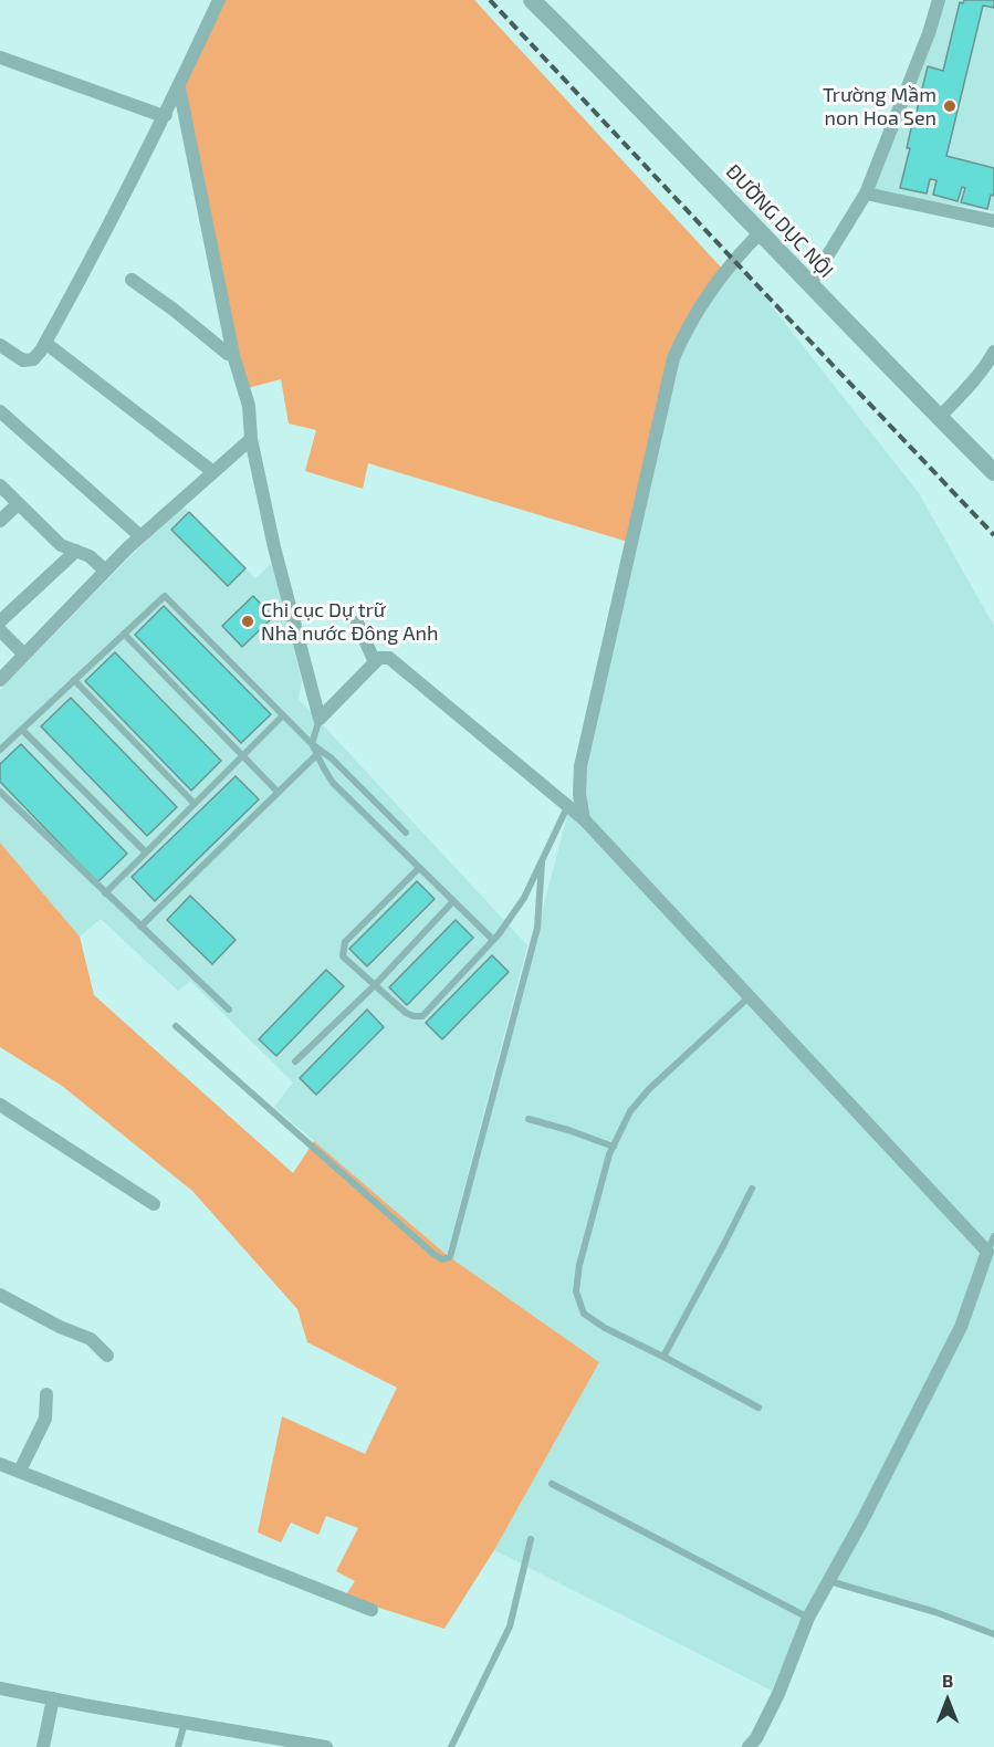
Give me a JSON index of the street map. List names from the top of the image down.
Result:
{
  "streets": {
    "street": ["ĐƯỜNG DỤC NỘI"]
  },
  "places": ["Trường Mầm non Hoa Sen", "Chi cục Dự trữ Nhà nước Đông Anh"],
  "north": "top"
}
